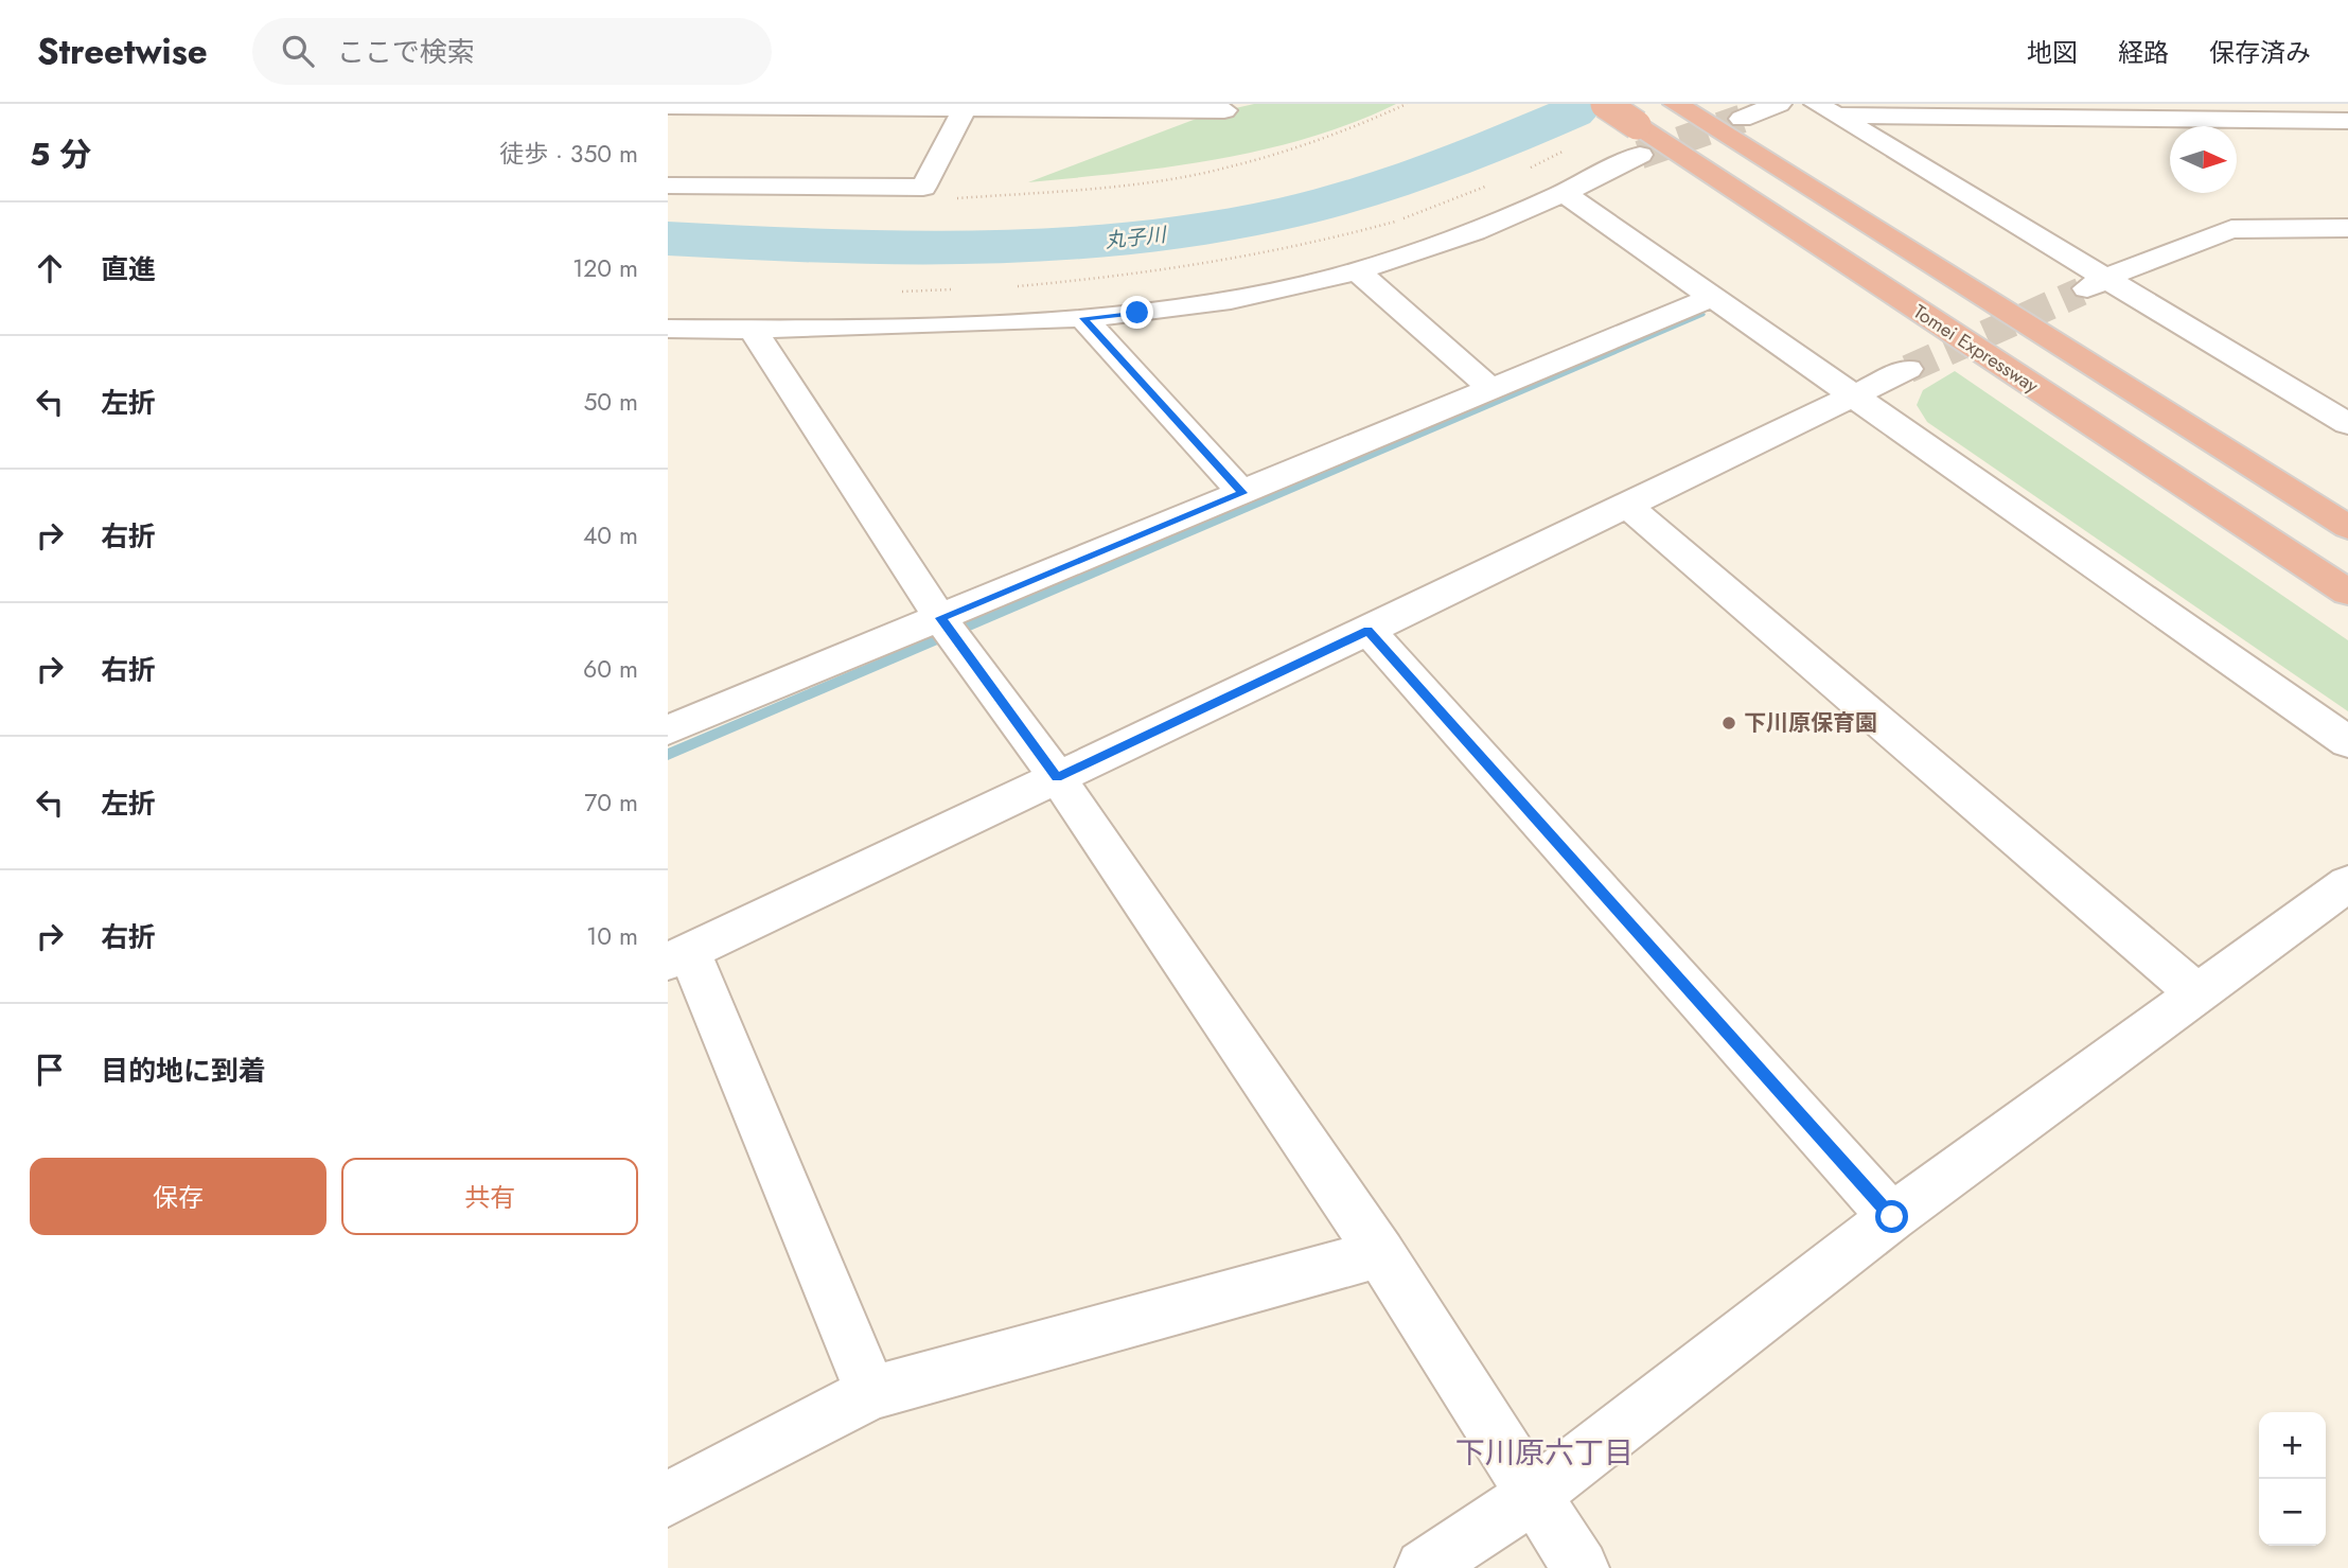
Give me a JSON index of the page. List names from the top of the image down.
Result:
{
  "streets": {
    "highway": ["Tomei Expressway"]
  },
  "districts": ["下川原六丁目"],
  "water": ["丸子川"],
  "places": ["下川原保育園"],
  "north": "right",
  "page": {
    "header": "Streetwise",
    "search": "ここで検索",
    "nav": ["地図", "経路", "保存済み"],
    "heading": ["5 分", "徒歩 · 350 m"],
    "list": [
      ["直進", "120 m"],
      ["左折", "50 m"],
      ["右折", "40 m"],
      ["右折", "60 m"],
      ["左折", "70 m"],
      ["右折", "10 m"],
      "目的地に到着"
    ],
    "buttons": ["保存", "共有"],
    "map_buttons": ["+", "−"]
  }
}
